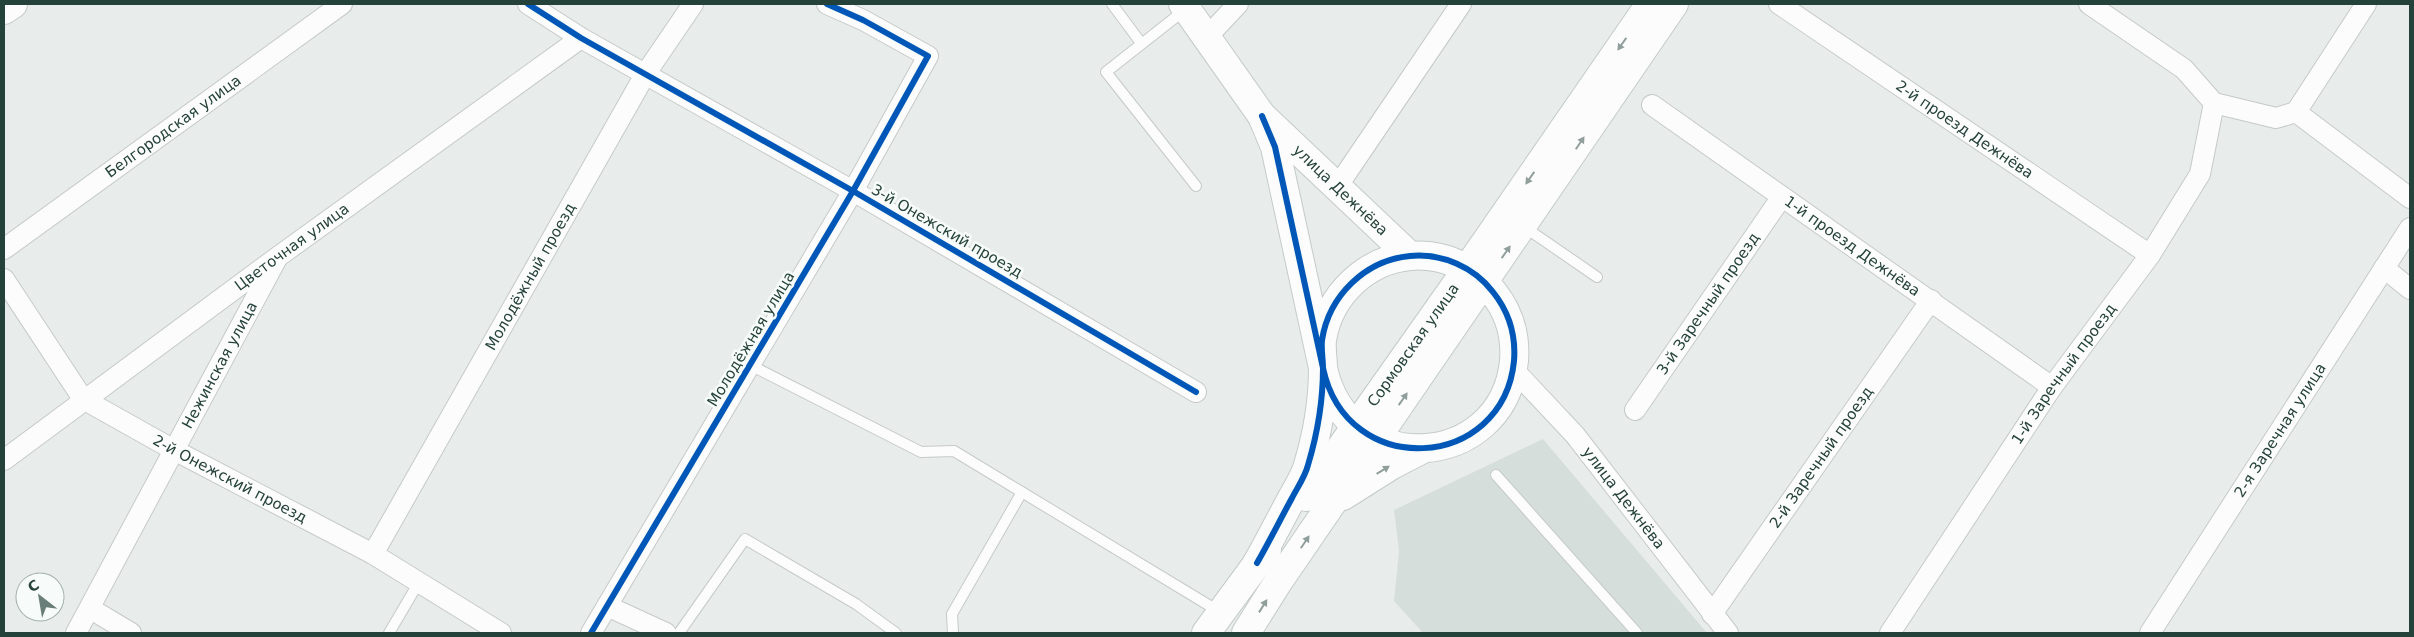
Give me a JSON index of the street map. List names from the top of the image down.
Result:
{
  "streets": {
    "street": [
      "Белгородская улица",
      "2-й проезд Дежнёва",
      "улица Дежнёва",
      "3-й Онежский проезд",
      "1-й проезд Дежнёва",
      "Цветочная улица",
      "Молодёжный проезд",
      "3-й Заречный проезд",
      "Молодёжная улица",
      "Сормовская улица",
      "Нежинская улица",
      "1-й Заречный проезд",
      "2-я Заречная улица",
      "2-й Заречный проезд",
      "2-й Онежский проезд"
    ]
  },
  "crossings": [
    ["2-й проезд Дежнёва", "1-й Заречный проезд"],
    ["улица Дежнёва", "2-й Заречный проезд"],
    ["3-й Онежский проезд", "Цветочная улица"],
    ["3-й Онежский проезд", "Молодёжный проезд"],
    ["3-й Онежский проезд", "Молодёжная улица"],
    ["1-й проезд Дежнёва", "3-й Заречный проезд"],
    ["1-й проезд Дежнёва", "1-й Заречный проезд"],
    ["1-й проезд Дежнёва", "2-й Заречный проезд"],
    ["Цветочная улица", "Нежинская улица"],
    ["Цветочная улица", "2-й Онежский проезд"],
    ["Молодёжный проезд", "2-й Онежский проезд"],
    ["Нежинская улица", "2-й Онежский проезд"]
  ],
  "north": "top left"
}
